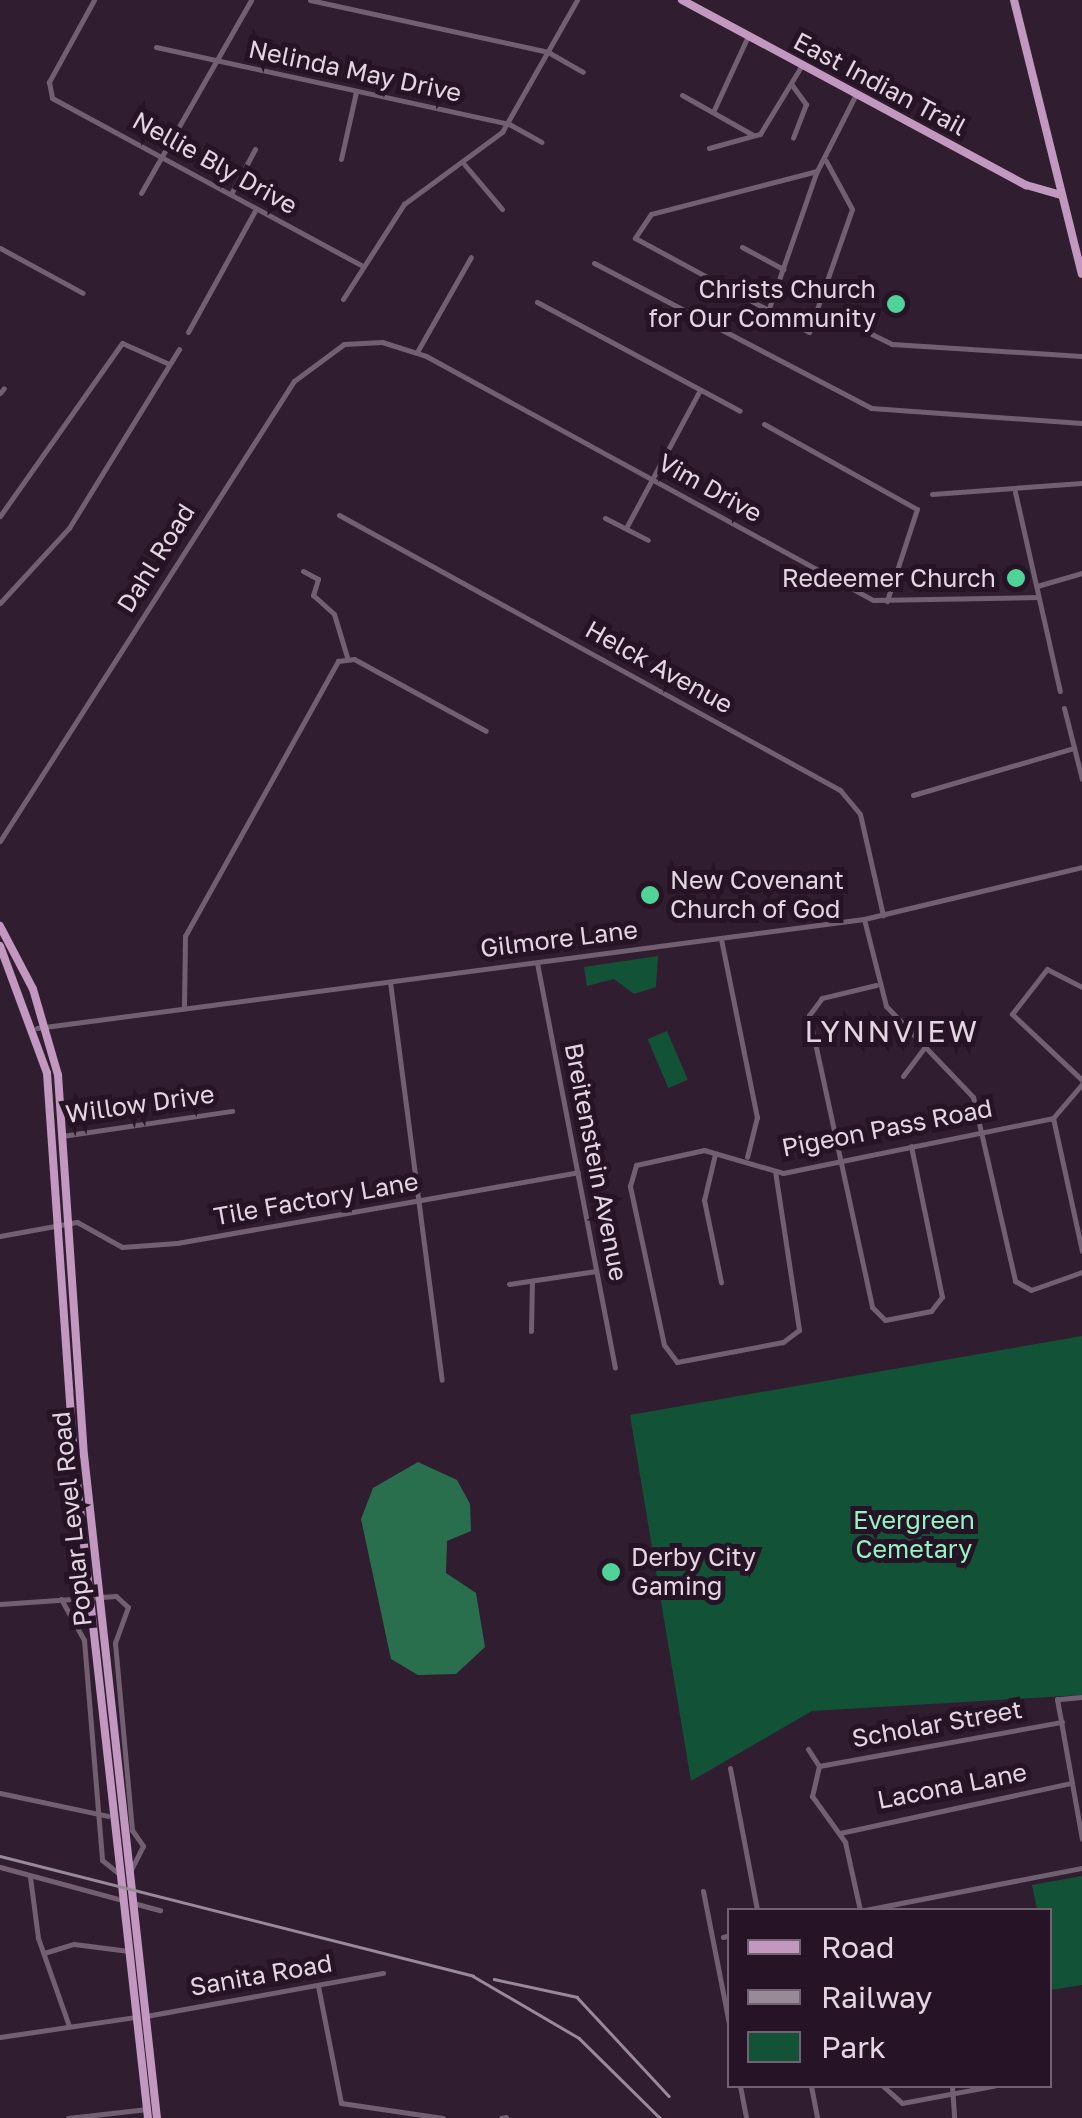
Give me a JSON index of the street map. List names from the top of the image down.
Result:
{
  "streets": {
    "main road": ["East Indian Trail", "Poplar Level Road"],
    "street": [
      "Nelinda May Drive",
      "Nellie Bly Drive",
      "Vim Drive",
      "Dahl Road",
      "Helck Avenue",
      "Gilmore Lane",
      "Willow Drive",
      "Pigeon Pass Road",
      "Breitenstein Avenue",
      "Tile Factory Lane",
      "Scholar Street",
      "Lacona Lane",
      "Sanita Road"
    ]
  },
  "crossings": [
    ["Vim Drive", "Dahl Road"],
    ["Helck Avenue", "Gilmore Lane"],
    ["Gilmore Lane", "Breitenstein Avenue"],
    ["Gilmore Lane", "Poplar Level Road"],
    ["Willow Drive", "Poplar Level Road"],
    ["Breitenstein Avenue", "Tile Factory Lane"],
    ["Tile Factory Lane", "Poplar Level Road"],
    ["Poplar Level Road", "Sanita Road"]
  ],
  "districts": ["LYNNVIEW"],
  "parks": ["Evergreen Cemetary"],
  "places": [
    "Christs Church for Our Community",
    "Redeemer Church",
    "New Covenant Church of God",
    "Derby City Gaming"
  ],
  "legend": ["Road", "Railway", "Park"]
}
